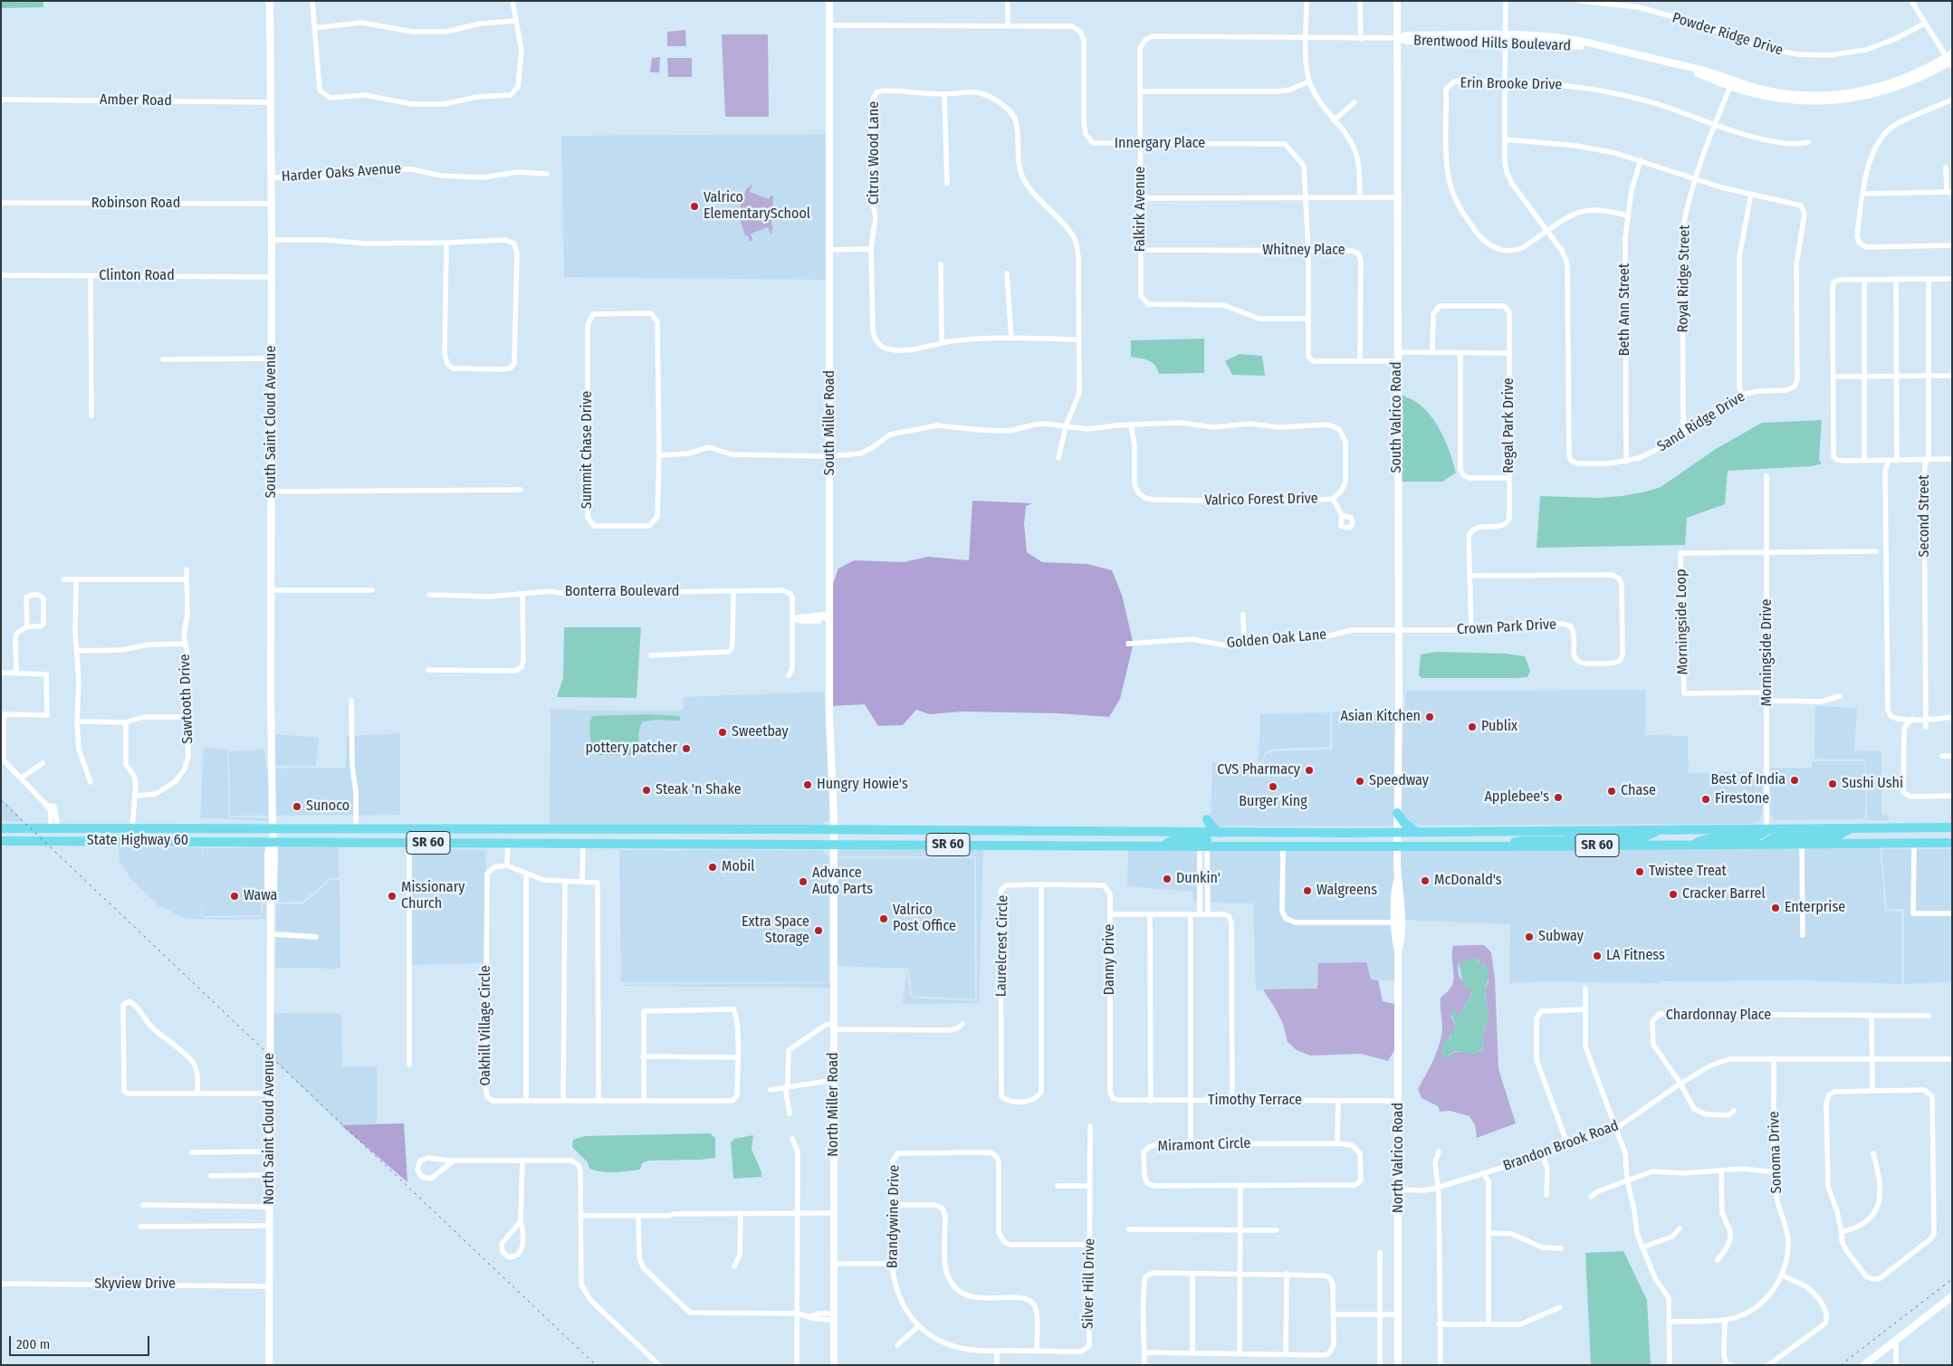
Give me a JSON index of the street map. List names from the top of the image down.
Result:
{
  "streets": {
    "highway": ["State Highway 60", "SR 60"],
    "street": [
      "Powder Ridge Drive",
      "Brentwood Hills Boulevard",
      "Erin Brooke Drive",
      "Amber Road",
      "Innergary Place",
      "Citrus Wood Lane",
      "Harder Oaks Avenue",
      "Robinson Road",
      "Falkirk Avenue",
      "Whitney Place",
      "Clinton Road",
      "Royal Ridge Street",
      "Beth Ann Street",
      "South Valrico Road",
      "South Saint Cloud Avenue",
      "Sand Ridge Drive",
      "South Miller Road",
      "Regal Park Drive",
      "Summit Chase Drive",
      "Valrico Forest Drive",
      "Second Street",
      "Bonterra Boulevard",
      "Morningside Loop",
      "Crown Park Drive",
      "Golden Oak Lane",
      "Morningside Drive",
      "Sawtooth Drive",
      "Laurelcrest Circle",
      "Danny Drive",
      "Chardonnay Place",
      "Oakhill Village Circle",
      "Timothy Terrace",
      "North Miller Road",
      "North Saint Cloud Avenue",
      "Miramont Circle",
      "Brandon Brook Road",
      "Sonoma Drive",
      "North Valrico Road",
      "Brandywine Drive",
      "Silver Hill Drive",
      "Skyview Drive"
    ]
  },
  "crossings": [
    ["Brentwood Hills Boulevard", "Falkirk Avenue"],
    ["Brentwood Hills Boulevard", "Royal Ridge Street"],
    ["Brentwood Hills Boulevard", "South Valrico Road"],
    ["Brentwood Hills Boulevard", "Sand Ridge Drive"],
    ["Erin Brooke Drive", "Royal Ridge Street"],
    ["Erin Brooke Drive", "Beth Ann Street"],
    ["Erin Brooke Drive", "Sand Ridge Drive"],
    ["Amber Road", "South Saint Cloud Avenue"],
    ["Innergary Place", "Falkirk Avenue"],
    ["Innergary Place", "Whitney Place"],
    ["Innergary Place", "South Valrico Road"],
    ["Innergary Place", "South Miller Road"],
    ["Citrus Wood Lane", "Valrico Forest Drive"],
    ["Harder Oaks Avenue", "South Saint Cloud Avenue"],
    ["Robinson Road", "South Saint Cloud Avenue"],
    ["Falkirk Avenue", "Whitney Place"],
    ["Falkirk Avenue", "South Valrico Road"],
    ["Clinton Road", "South Saint Cloud Avenue"],
    ["Royal Ridge Street", "Sand Ridge Drive"],
    ["Beth Ann Street", "Sand Ridge Drive"],
    ["South Valrico Road", "Crown Park Drive"],
    ["South Valrico Road", "Golden Oak Lane"],
    ["South Valrico Road", "SR 60"],
    ["South Valrico Road", "North Valrico Road"],
    ["South Saint Cloud Avenue", "State Highway 60"],
    ["South Saint Cloud Avenue", "SR 60"],
    ["South Saint Cloud Avenue", "North Saint Cloud Avenue"],
    ["South Miller Road", "Valrico Forest Drive"],
    ["South Miller Road", "SR 60"],
    ["South Miller Road", "North Miller Road"],
    ["Regal Park Drive", "Crown Park Drive"],
    ["Summit Chase Drive", "Valrico Forest Drive"],
    ["Morningside Loop", "Morningside Drive"],
    ["Crown Park Drive", "Golden Oak Lane"],
    ["Morningside Drive", "SR 60"],
    ["State Highway 60", "SR 60"],
    ["State Highway 60", "North Saint Cloud Avenue"],
    ["SR 60", "North Miller Road"],
    ["SR 60", "North Saint Cloud Avenue"],
    ["SR 60", "North Valrico Road"],
    ["Laurelcrest Circle", "Danny Drive"],
    ["Danny Drive", "Timothy Terrace"],
    ["Chardonnay Place", "Brandon Brook Road"],
    ["Timothy Terrace", "North Valrico Road"],
    ["North Saint Cloud Avenue", "Skyview Drive"],
    ["Brandon Brook Road", "Sonoma Drive"],
    ["Brandon Brook Road", "North Valrico Road"],
    ["Brandywine Drive", "Silver Hill Drive"]
  ],
  "places": [
    "Valrico ElementarySchool",
    "Asian Kitchen",
    "Publix",
    "Sweetbay",
    "pottery patcher",
    "CVS Pharmacy",
    "Best of India",
    "Speedway",
    "Sushi Ushi",
    "Hungry Howie's",
    "Burger King",
    "Steak 'n Shake",
    "Chase",
    "Applebee's",
    "Firestone",
    "Sunoco",
    "Mobil",
    "Twistee Treat",
    "Dunkin'",
    "McDonald's",
    "Advance Auto Parts",
    "Walgreens",
    "Cracker Barrel",
    "Wawa",
    "Missionary Church",
    "Enterprise",
    "Valrico Post Office",
    "Extra Space Storage",
    "Subway",
    "LA Fitness"
  ],
  "scale_bar": "200 m"
}
